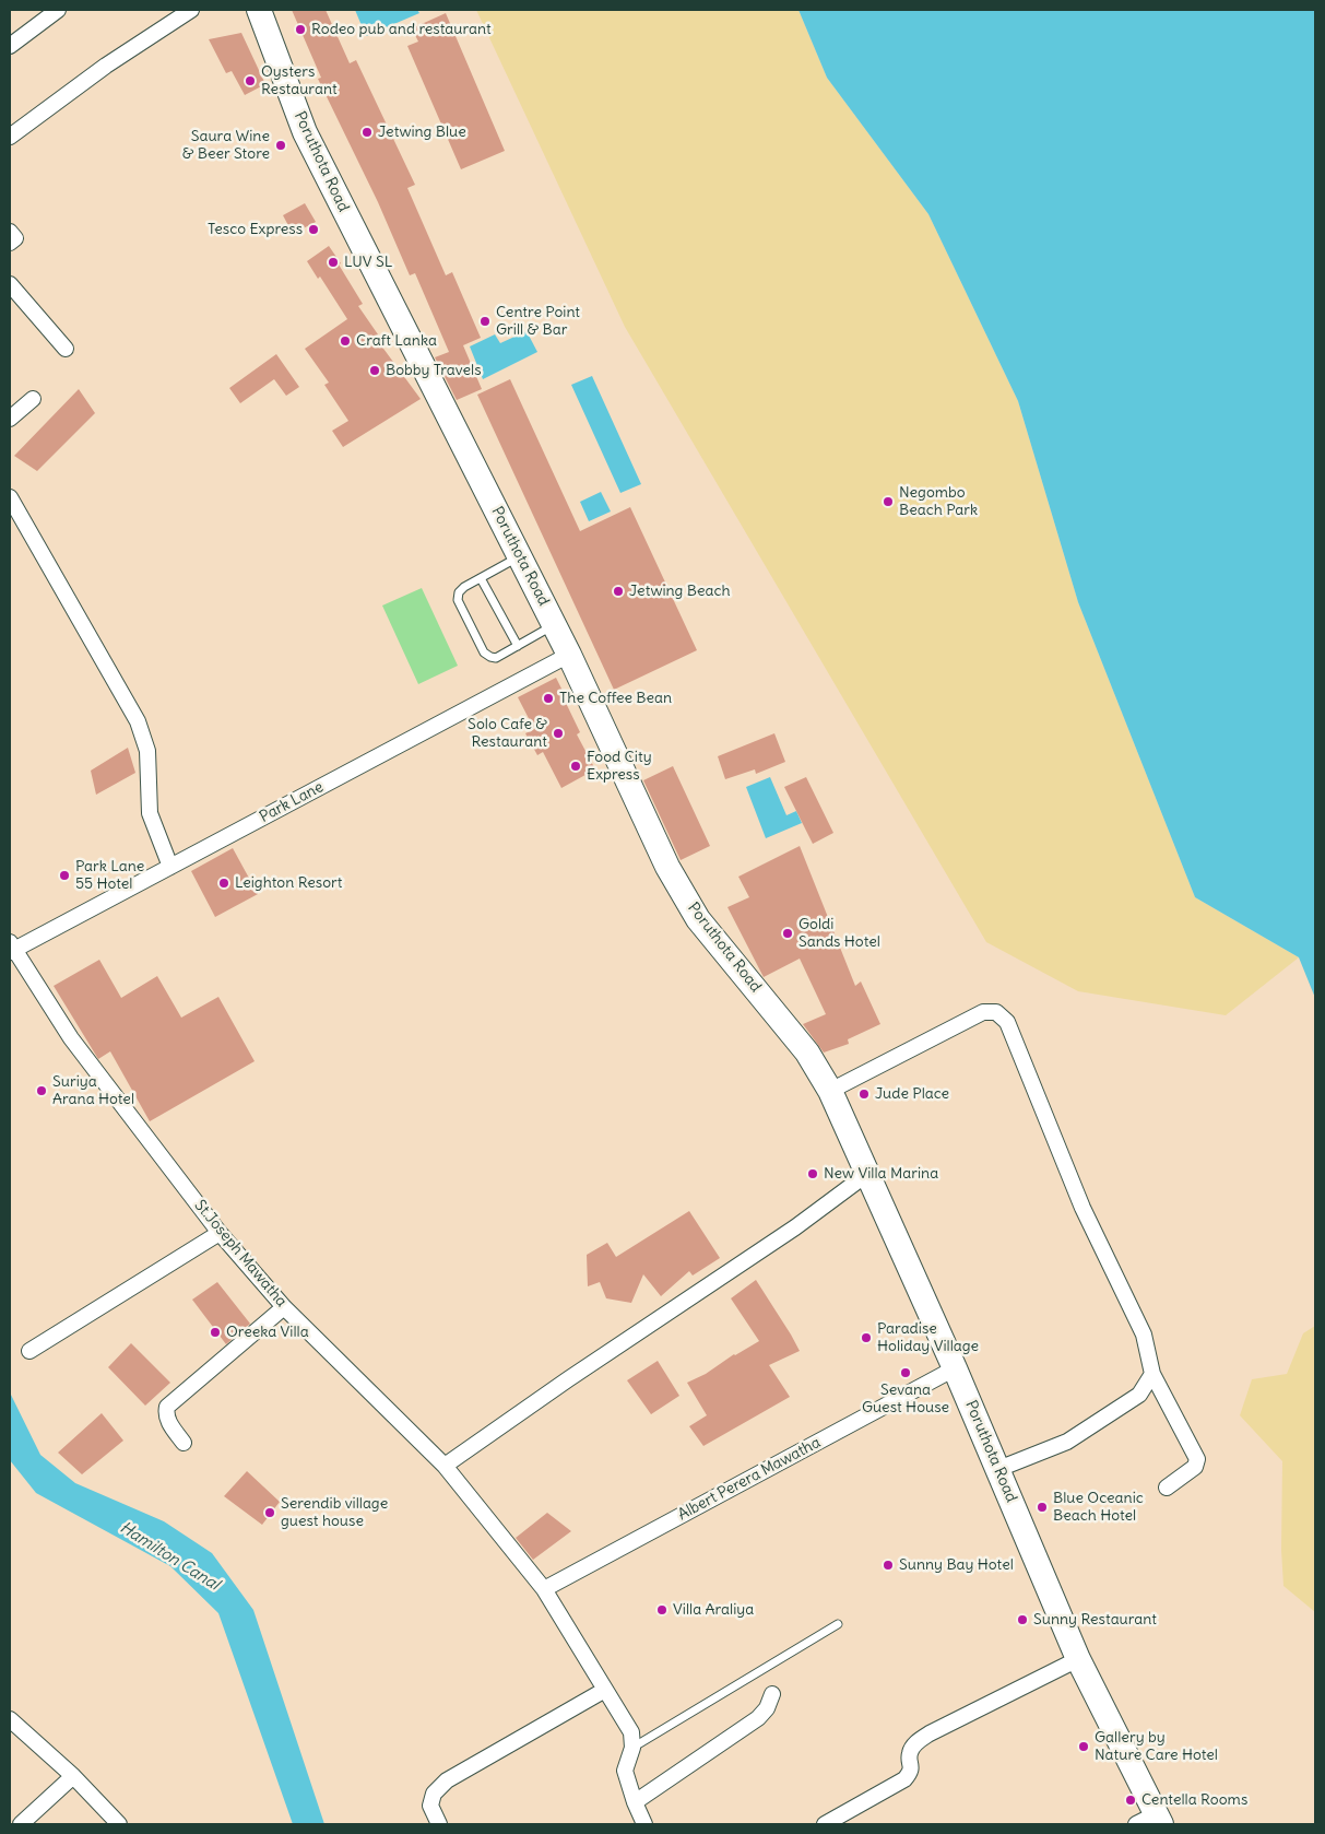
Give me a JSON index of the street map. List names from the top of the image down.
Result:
{
  "streets": {
    "main road": ["Poruthota Road"],
    "street": ["Park Lane", "St.Joseph Mawatha", "Albert Perera Mawatha"]
  },
  "crossings": [
    ["Poruthota Road", "Park Lane"],
    ["Poruthota Road", "Albert Perera Mawatha"],
    ["Park Lane", "St.Joseph Mawatha"],
    ["St.Joseph Mawatha", "Albert Perera Mawatha"]
  ],
  "water": ["Hamilton Canal"],
  "places": [
    "Rodeo pub and restaurant",
    "Oysters Restaurant",
    "Jetwing Blue",
    "Saura Wine & Beer Store",
    "Tesco Express",
    "LUV SL",
    "Centre Point Grill & Bar",
    "Craft Lanka",
    "Bobby Travels",
    "Negombo Beach Park",
    "Jetwing Beach",
    "The Coffee Bean",
    "Solo Cafe & Restaurant",
    "Food City Express",
    "Park Lane 55 Hotel",
    "Leighton Resort",
    "Goldi Sands Hotel",
    "Suriya Arana Hotel",
    "Jude Place",
    "New Villa Marina",
    "Oreeka Villa",
    "Paradise Holiday Village",
    "Sevana Guest House",
    "Blue Oceanic Beach Hotel",
    "Serendib village guest house",
    "Sunny Bay Hotel",
    "Villa Araliya",
    "Sunny Restaurant",
    "Gallery by Nature Care Hotel",
    "Centella Rooms"
  ]
}
